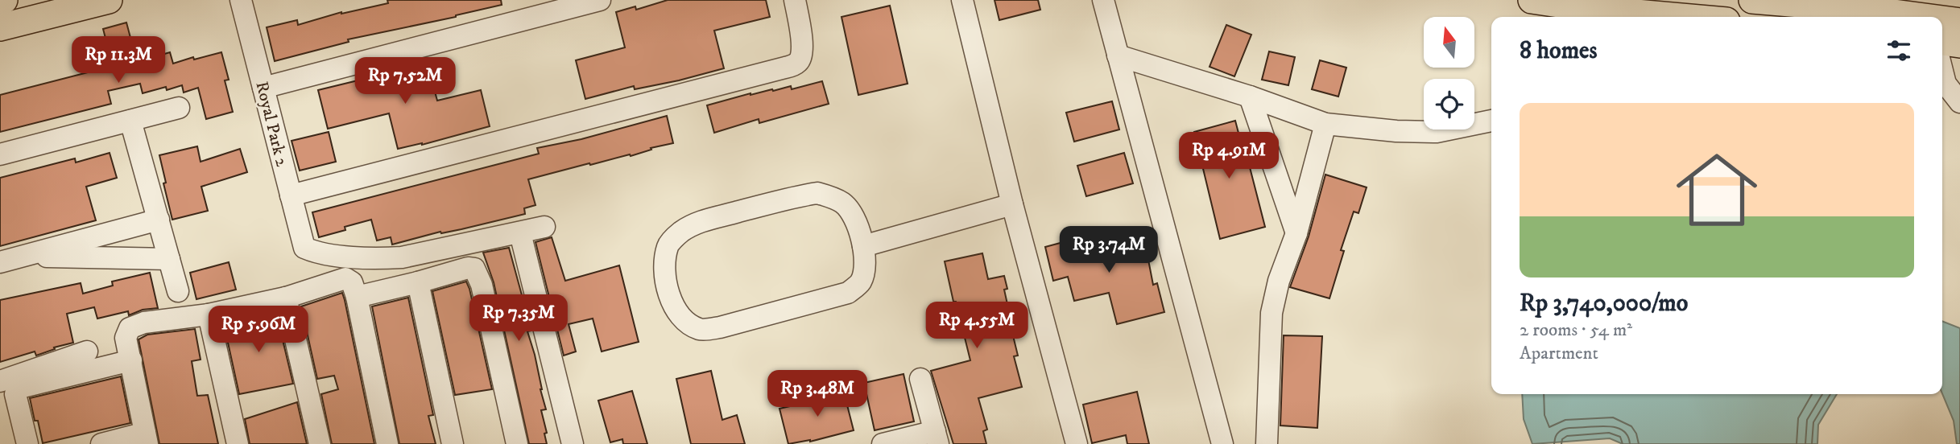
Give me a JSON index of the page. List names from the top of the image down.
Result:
{
  "streets": {
    "street": ["Royal Park 2"]
  },
  "north": "top",
  "page": {
    "heading": "8 homes",
    "price": [
      "Rp 11.3M",
      "Rp 7.52M",
      "Rp 4.91M",
      "Rp 3.74M",
      "Rp 7.35M",
      "Rp 4.55M",
      "Rp 5.96M",
      "Rp 3.48M"
    ],
    "list": [
      {
        "name": "Rp 3,740,000/mo",
        "note": "2 rooms · 54 m² · Apartment"
      }
    ]
  }
}
